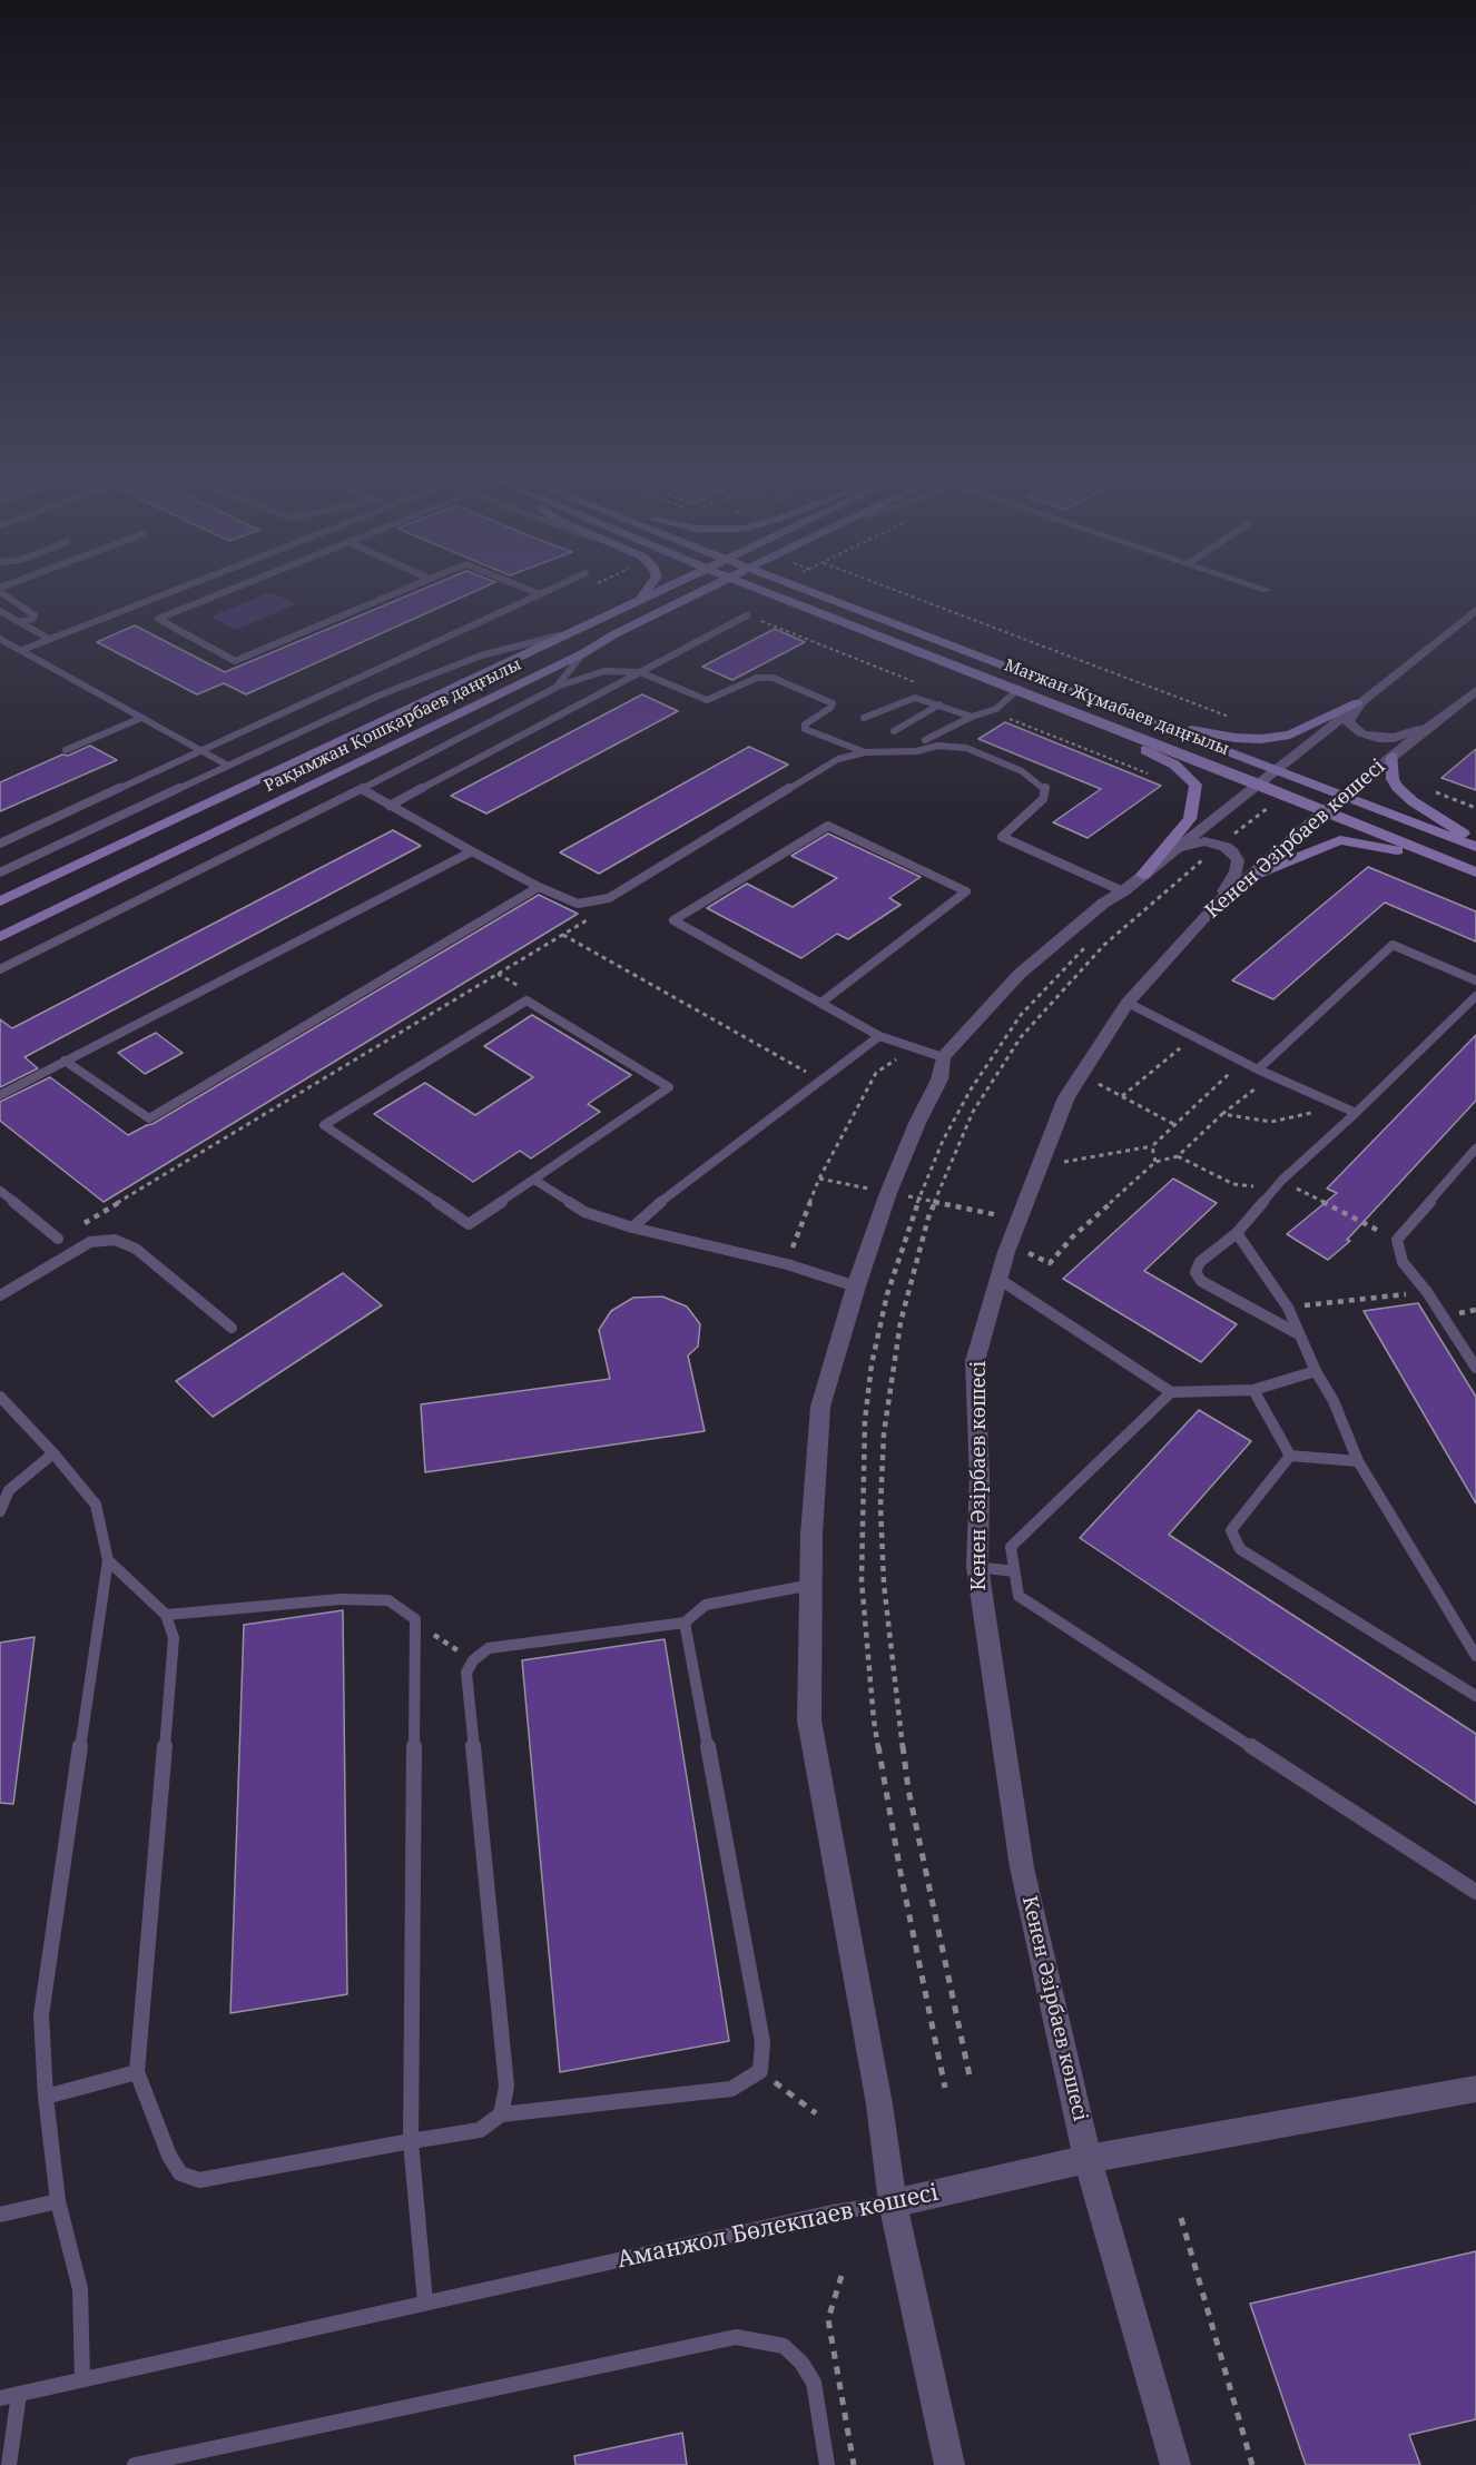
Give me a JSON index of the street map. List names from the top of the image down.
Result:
{
  "streets": {
    "main road": ["Мағжан Жұмабаев даңғылы", "Рақымжан Қошқарбаев даңғылы"],
    "street": ["Кенен Әзірбаев көшесі", "Аманжол Бөлекпаев көшесі"]
  },
  "crossings": [
    ["Мағжан Жұмабаев даңғылы", "Кенен Әзірбаев көшесі"],
    ["Кенен Әзірбаев көшесі", "Аманжол Бөлекпаев көшесі"]
  ]
}
